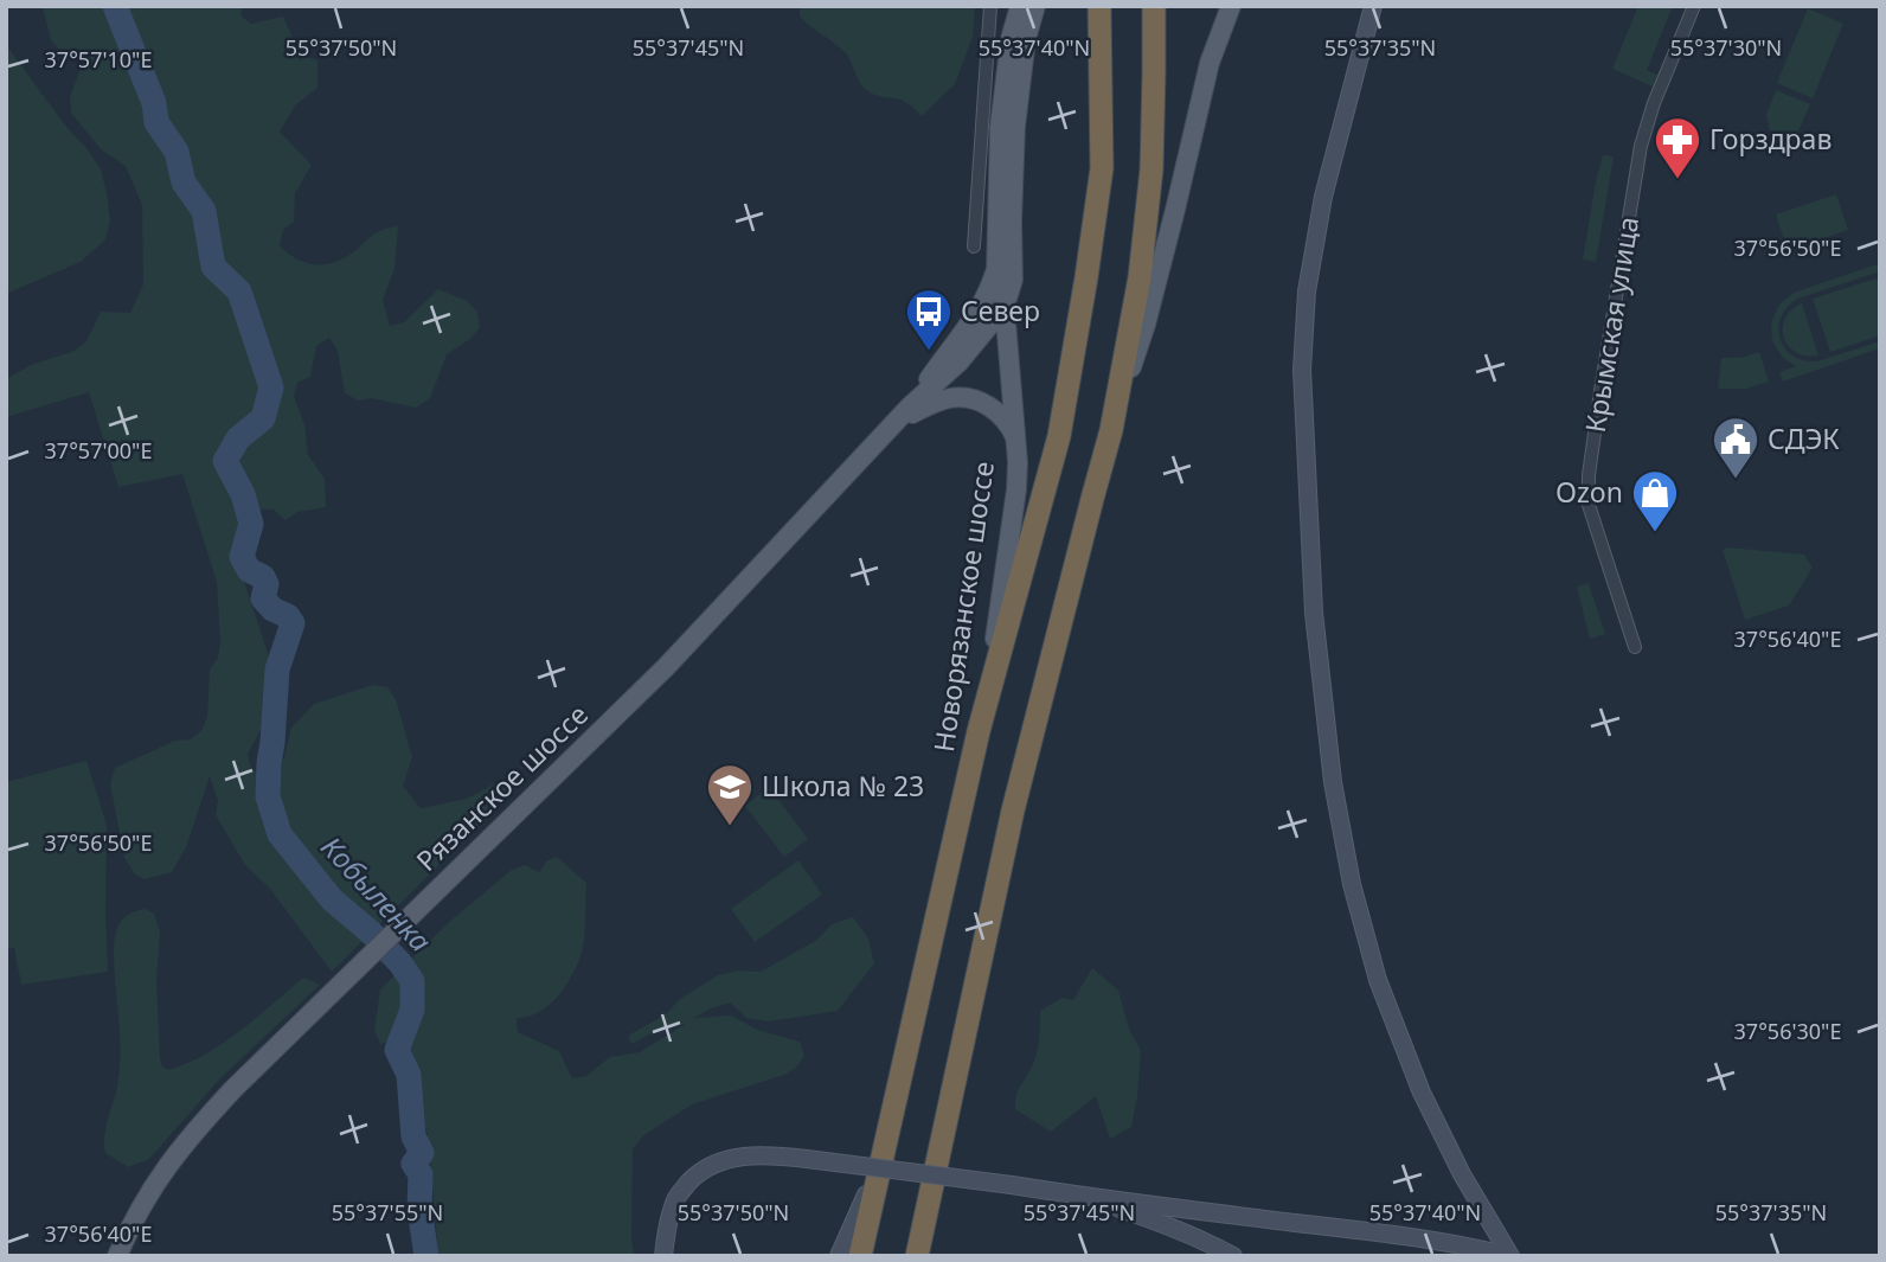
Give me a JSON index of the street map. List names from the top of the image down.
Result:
{
  "streets": {
    "highway": ["Новорязанское шоссе"],
    "main road": ["Рязанское шоссе"],
    "street": ["Крымская улица"]
  },
  "crossings": [
    ["Новорязанское шоссе", "Рязанское шоссе"]
  ],
  "water": ["Кобыленка"],
  "places": {
    "pharmacy": ["Горздрав"],
    "bus stop": ["Север"],
    "public building": ["СДЭК"],
    "shop": ["Ozon"],
    "school or university": ["Школа № 23"]
  },
  "coordinates": [
    "55°37'50\"N",
    "55°37'45\"N",
    "55°37'40\"N",
    "55°37'35\"N",
    "55°37'30\"N",
    "37°57'10\"E",
    "37°56'50\"E",
    "37°57'00\"E",
    "37°56'40\"E",
    "37°56'30\"E",
    "55°37'55\"N"
  ]
}
